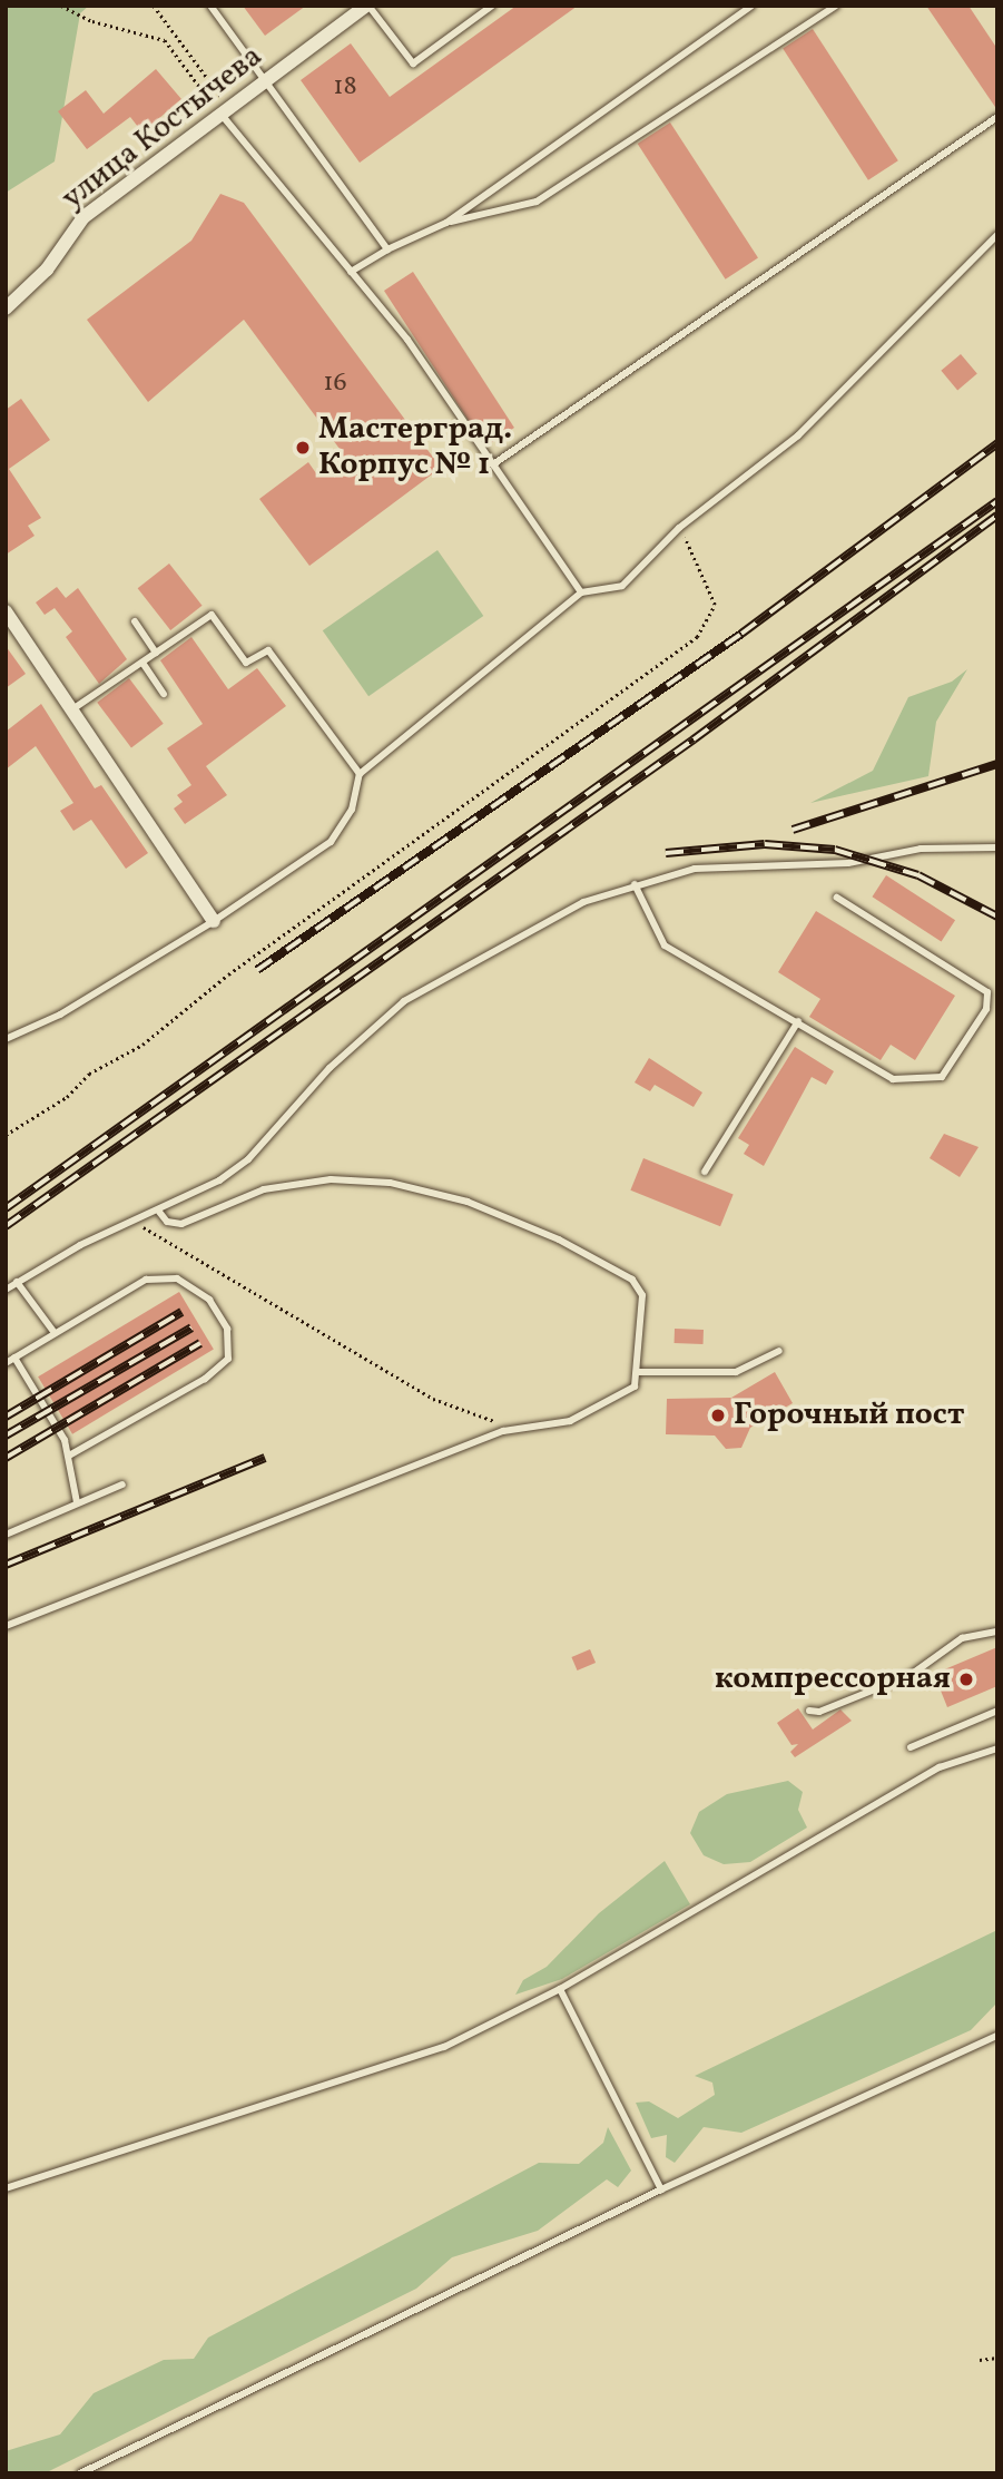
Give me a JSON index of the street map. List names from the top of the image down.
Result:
{
  "streets": {
    "street": ["улица Костычева"]
  },
  "places": ["Мастерград. Корпус № 1", "Горочный пост", "компрессорная"],
  "house_numbers": ["18", "16"]
}
